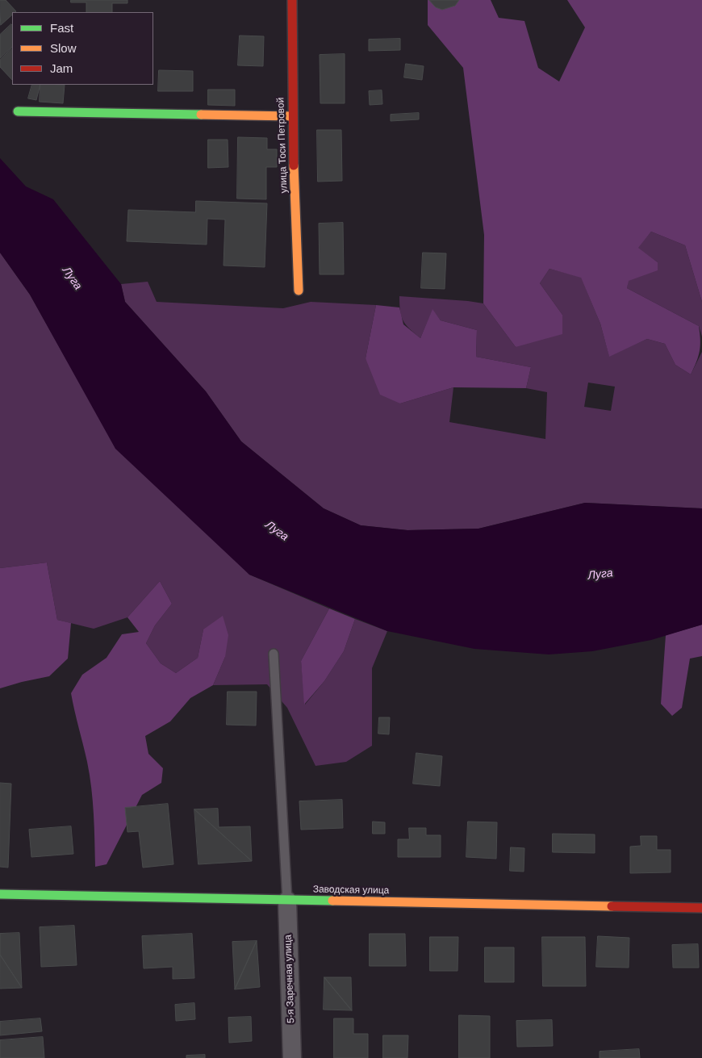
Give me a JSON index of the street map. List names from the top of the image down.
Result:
{
  "streets": {
    "street": ["улица Тоси Петровой", "Заводская улица", "5-я Заречная улица"]
  },
  "crossings": [
    ["Заводская улица", "5-я Заречная улица"]
  ],
  "water": ["Луга"],
  "legend": ["Fast", "Slow", "Jam"]
}
